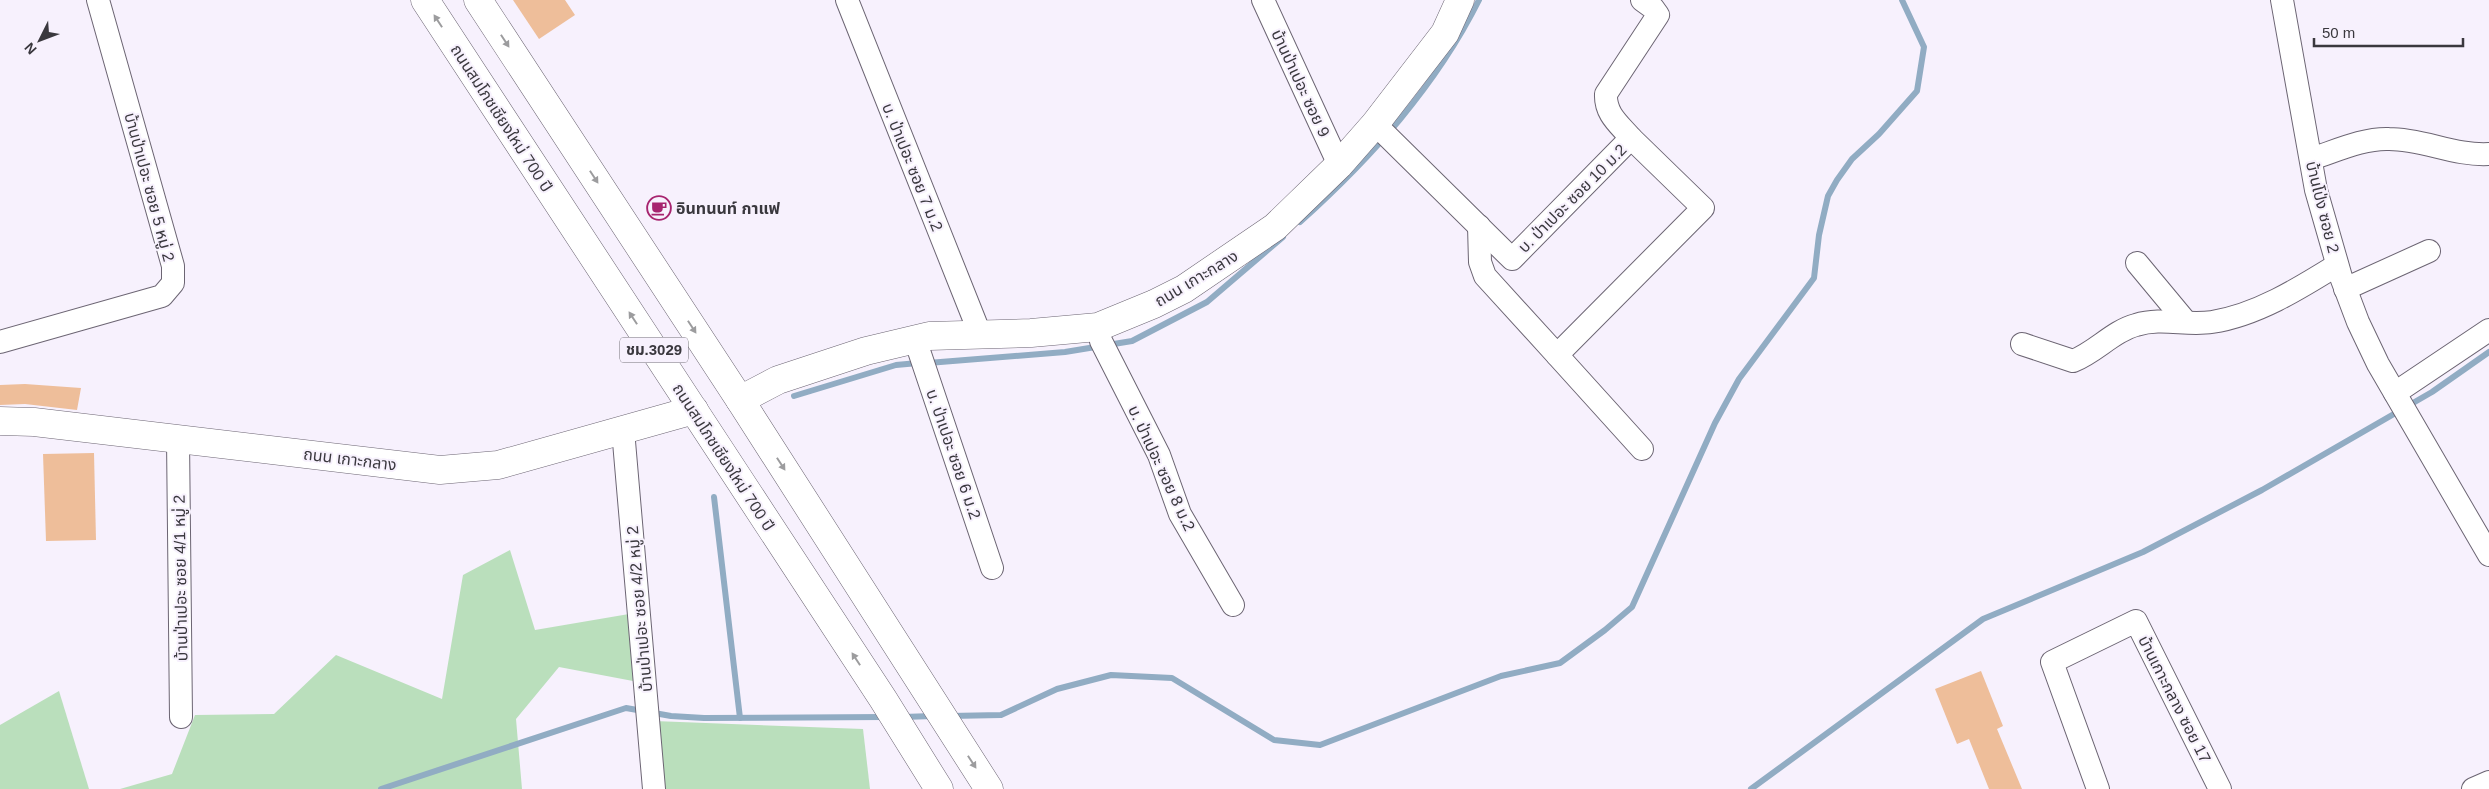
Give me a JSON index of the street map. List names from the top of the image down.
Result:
{
  "streets": {
    "main road": ["ถนนสมโภชเชียงใหม่ 700 ปี", "ถนน เกาะกลาง", "ชม.3029"],
    "street": [
      "บ้านป่าเปอะ ซอย 9",
      "บ. ป่าเปอะ ซอย 7 ม.2",
      "บ้านป่าเปอะ ซอย 5 หมู่ 2",
      "บ. ป่าเปอะ ซอย 10 ม.2",
      "บ้านโป่ง ซอย 2",
      "บ. ป่าเปอะ ซอย 6 ม.2",
      "บ. ป่าเปอะ ซอย 8 ม.2",
      "บ้านป่าเปอะ ซอย 4/1 หมู่ 2",
      "บ้านป่าเปอะ ซอย 4/2 หมู่ 2",
      "บ้านเกาะกลาง ซอย 17"
    ]
  },
  "crossings": [
    ["บ้านป่าเปอะ ซอย 9", "ถนน เกาะกลาง"],
    ["ถนนสมโภชเชียงใหม่ 700 ปี", "ถนน เกาะกลาง"],
    ["บ. ป่าเปอะ ซอย 7 ม.2", "ถนน เกาะกลาง"],
    ["บ. ป่าเปอะ ซอย 10 ม.2", "ถนน เกาะกลาง"],
    ["ถนน เกาะกลาง", "ชม.3029"],
    ["ถนน เกาะกลาง", "บ. ป่าเปอะ ซอย 6 ม.2"],
    ["ถนน เกาะกลาง", "บ. ป่าเปอะ ซอย 8 ม.2"],
    ["ถนน เกาะกลาง", "บ้านป่าเปอะ ซอย 4/1 หมู่ 2"],
    ["ถนน เกาะกลาง", "บ้านป่าเปอะ ซอย 4/2 หมู่ 2"]
  ],
  "places": {
    "cafe": ["อินทนนท์ กาแฟ"]
  },
  "scale_bar": "50 m",
  "north": "bottom left"
}
